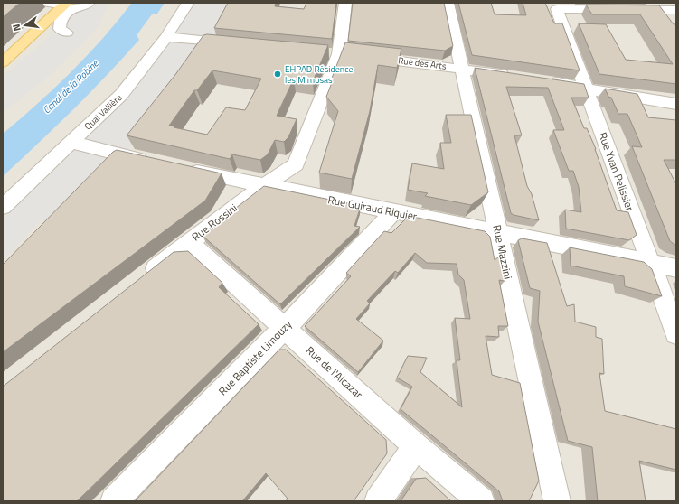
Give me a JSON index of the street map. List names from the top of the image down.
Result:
{
  "streets": {
    "street": [
      "Rue des Arts",
      "Quai Vallière",
      "Rue Yvan Pelissier",
      "Rue Guiraud Riquier",
      "Rue Rossini",
      "Rue Mazzini",
      "Rue Baptiste Limouzy",
      "Rue de l'Alcazar"
    ]
  },
  "crossings": [
    ["Rue des Arts", "Rue Rossini"],
    ["Rue des Arts", "Rue Mazzini"],
    ["Rue Yvan Pelissier", "Rue Guiraud Riquier"],
    ["Rue Guiraud Riquier", "Rue Rossini"],
    ["Rue Guiraud Riquier", "Rue Mazzini"],
    ["Rue Guiraud Riquier", "Rue Baptiste Limouzy"],
    ["Rue Rossini", "Rue de l'Alcazar"],
    ["Rue Baptiste Limouzy", "Rue de l'Alcazar"]
  ],
  "water": ["Canal de la Robine"],
  "places": ["EHPAD Résidence les Mimosas"],
  "north": "left"
}
